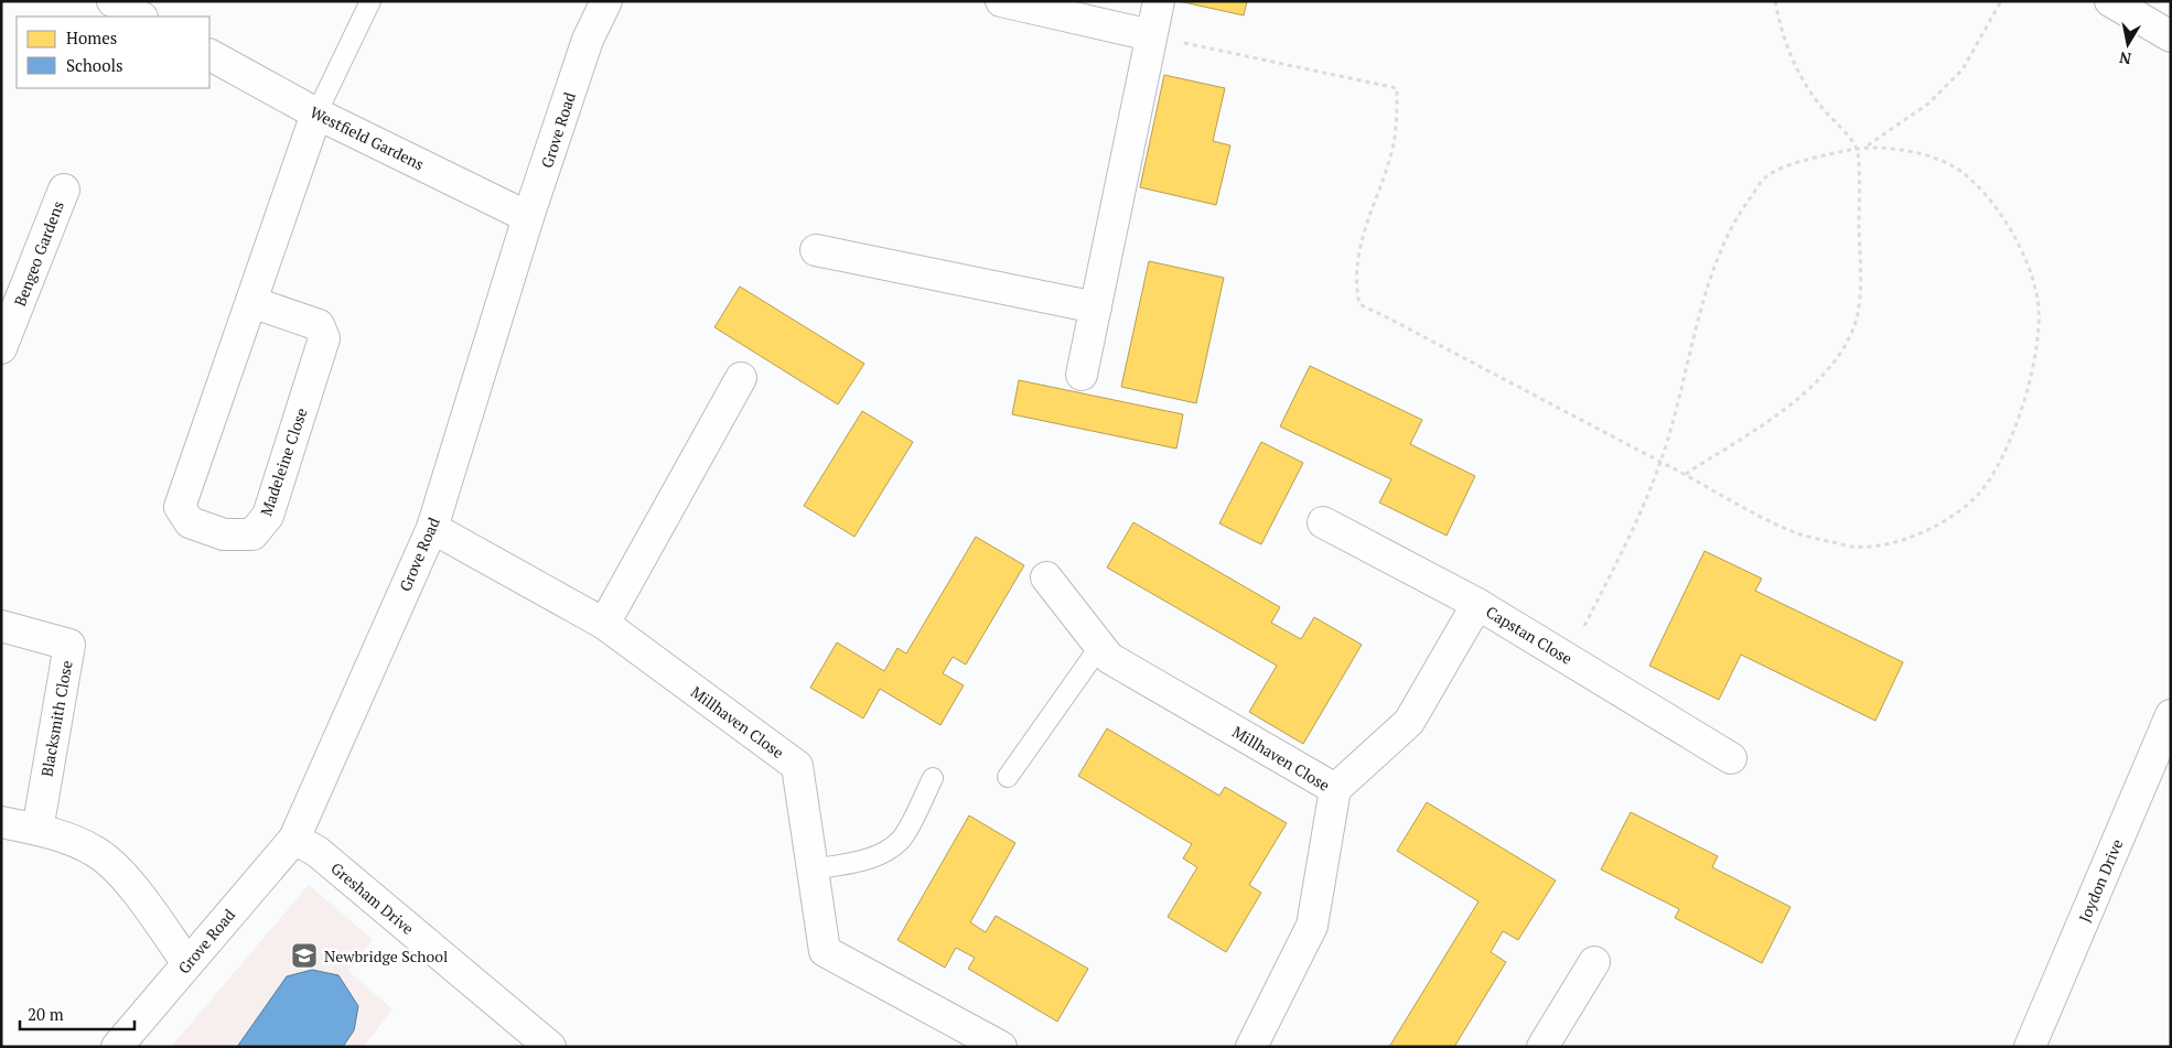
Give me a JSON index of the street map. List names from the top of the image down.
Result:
{
  "streets": {
    "street": [
      "Grove Road",
      "Westfield Gardens",
      "Bengeo Gardens",
      "Madeleine Close",
      "Capstan Close",
      "Blacksmith Close",
      "Millhaven Close",
      "Joydon Drive",
      "Gresham Drive"
    ]
  },
  "crossings": [
    ["Grove Road", "Westfield Gardens"],
    ["Grove Road", "Millhaven Close"],
    ["Grove Road", "Gresham Drive"],
    ["Westfield Gardens", "Madeleine Close"]
  ],
  "places": {
    "school or university": ["Newbridge School"]
  },
  "legend": ["Homes", "Schools"],
  "scale_bar": "20 m",
  "north": "bottom"
}
